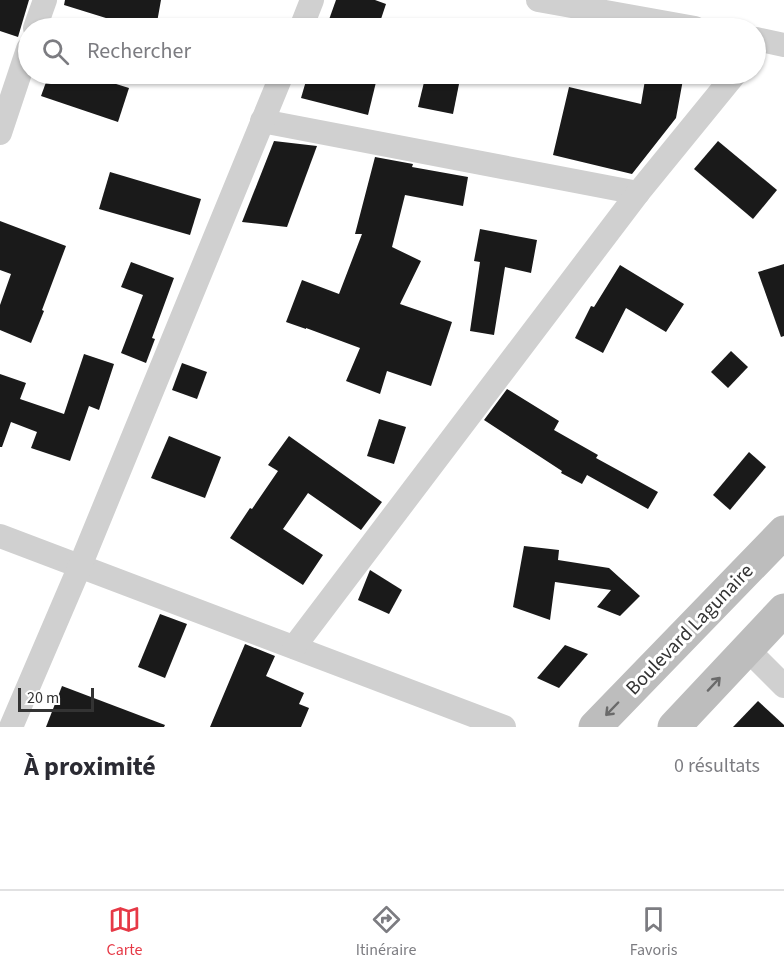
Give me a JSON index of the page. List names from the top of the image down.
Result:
{
  "streets": {
    "main road": ["Boulevard Lagunaire"]
  },
  "scale_bar": "20 m",
  "page": {
    "search": "Rechercher",
    "scale": "20 m",
    "heading": ["À proximité", "0 résultats"],
    "nav": ["Carte", "Itinéraire", "Favoris"]
  }
}
